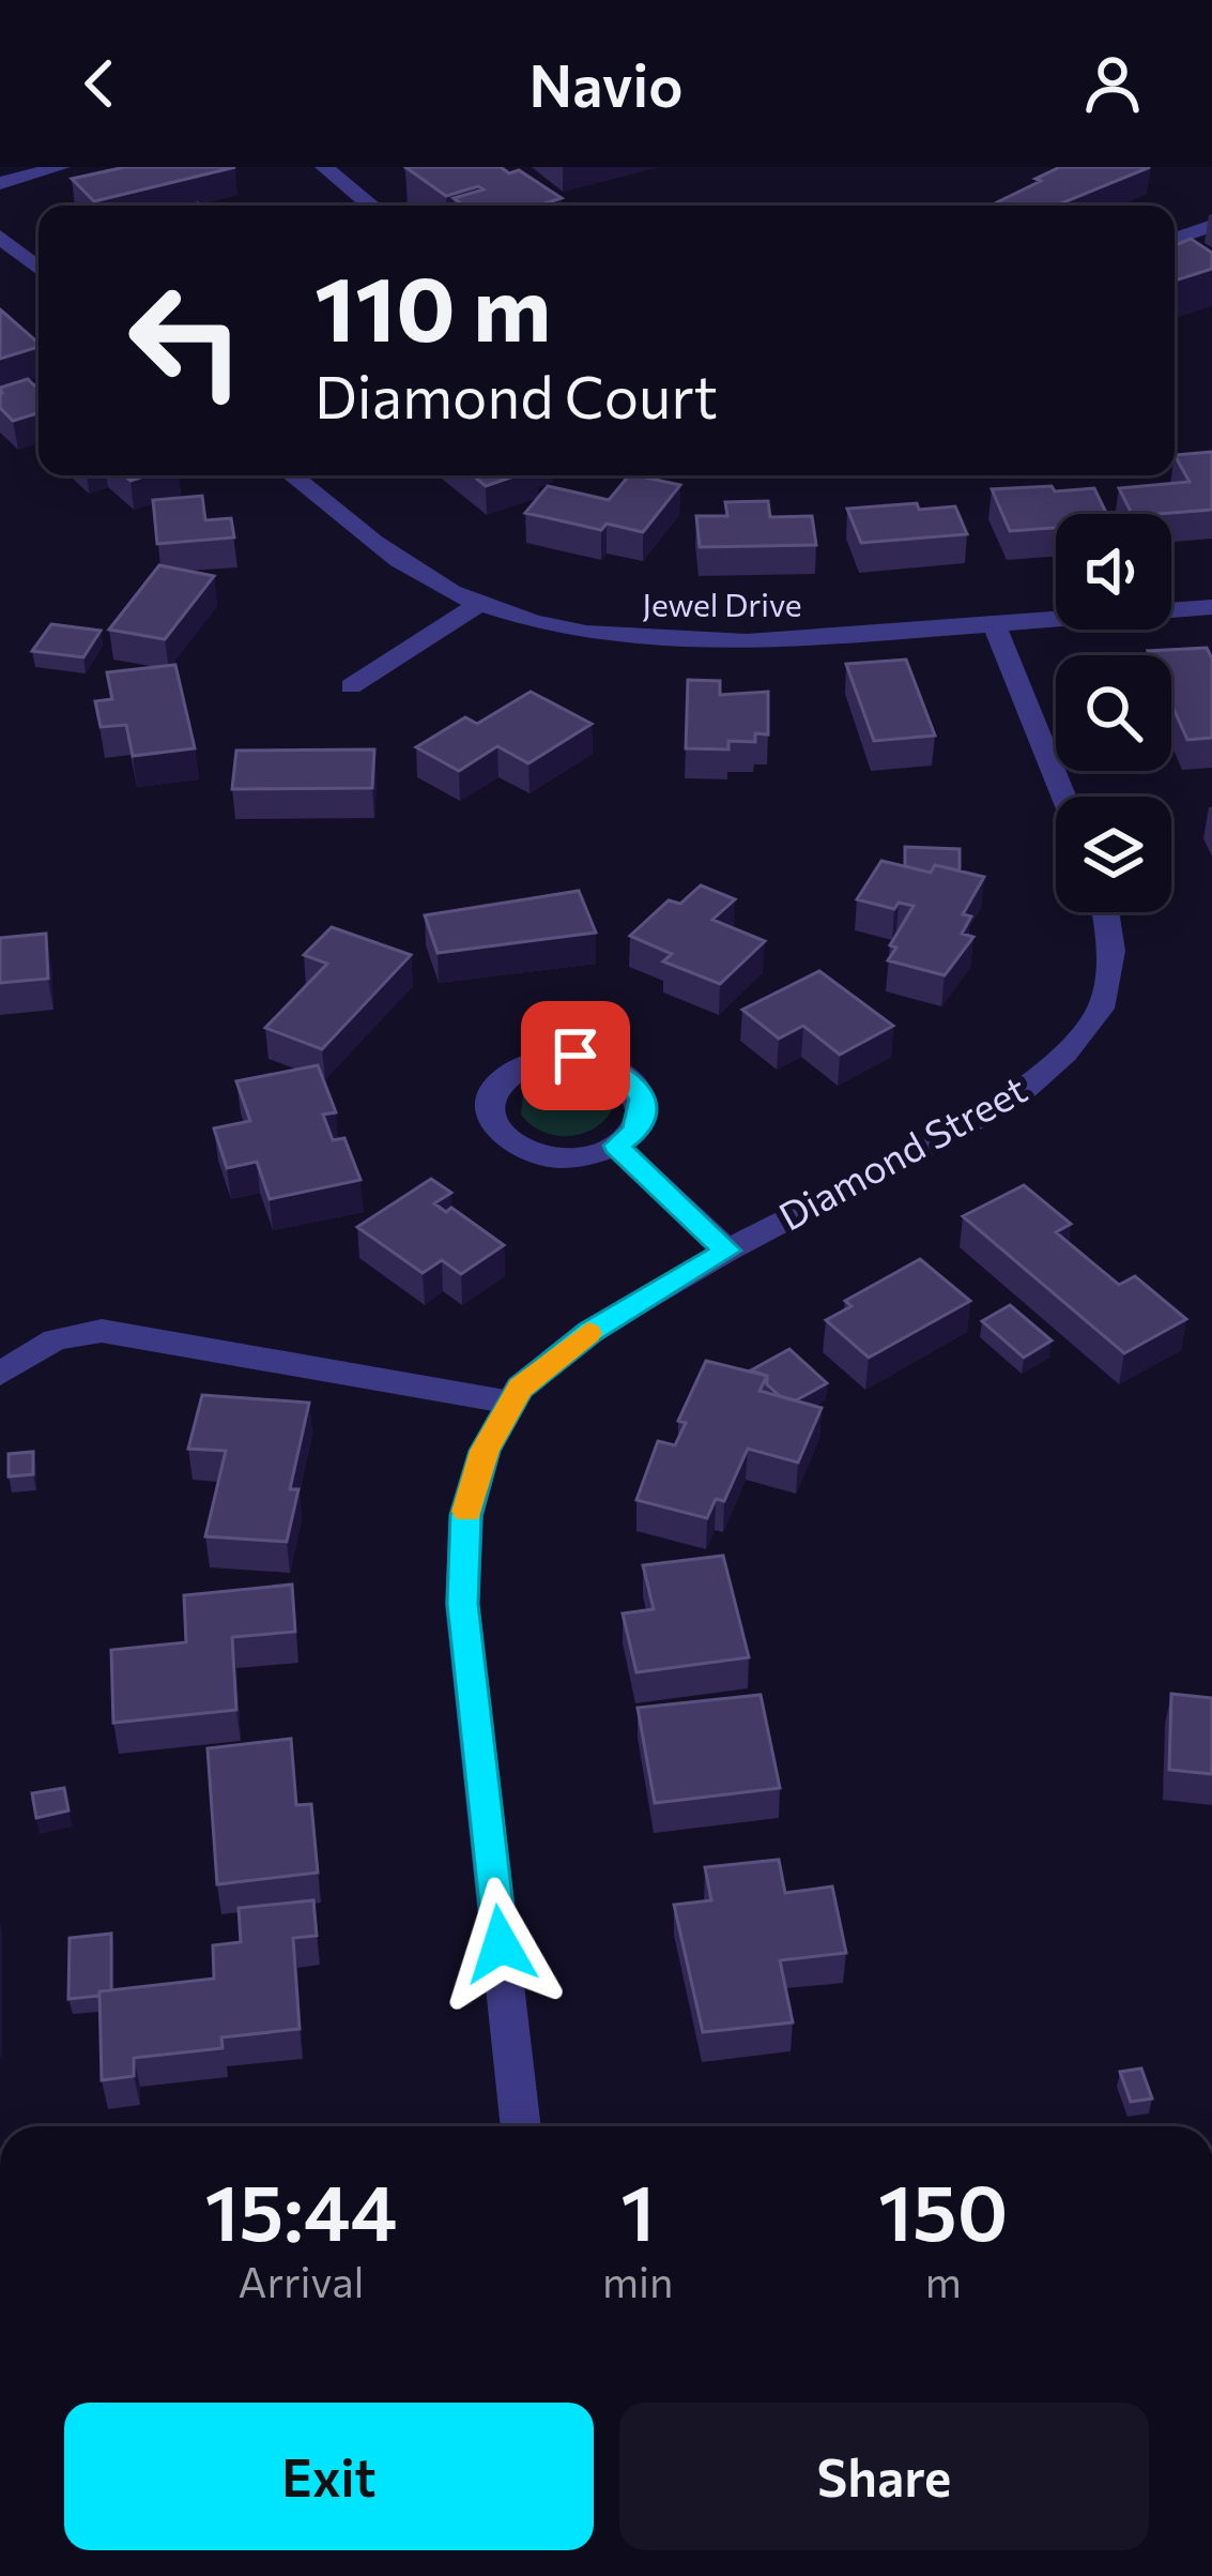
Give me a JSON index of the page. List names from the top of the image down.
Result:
{
  "streets": {
    "street": ["Jewel Drive", "Diamond Street"]
  },
  "page": {
    "header": "Navio",
    "turn": ["110 m", "Diamond Court"],
    "eta": [
      "15:44",
      "Arrival",
      "1",
      "min",
      "150",
      "m"
    ],
    "buttons": ["Exit", "Share"]
  }
}
